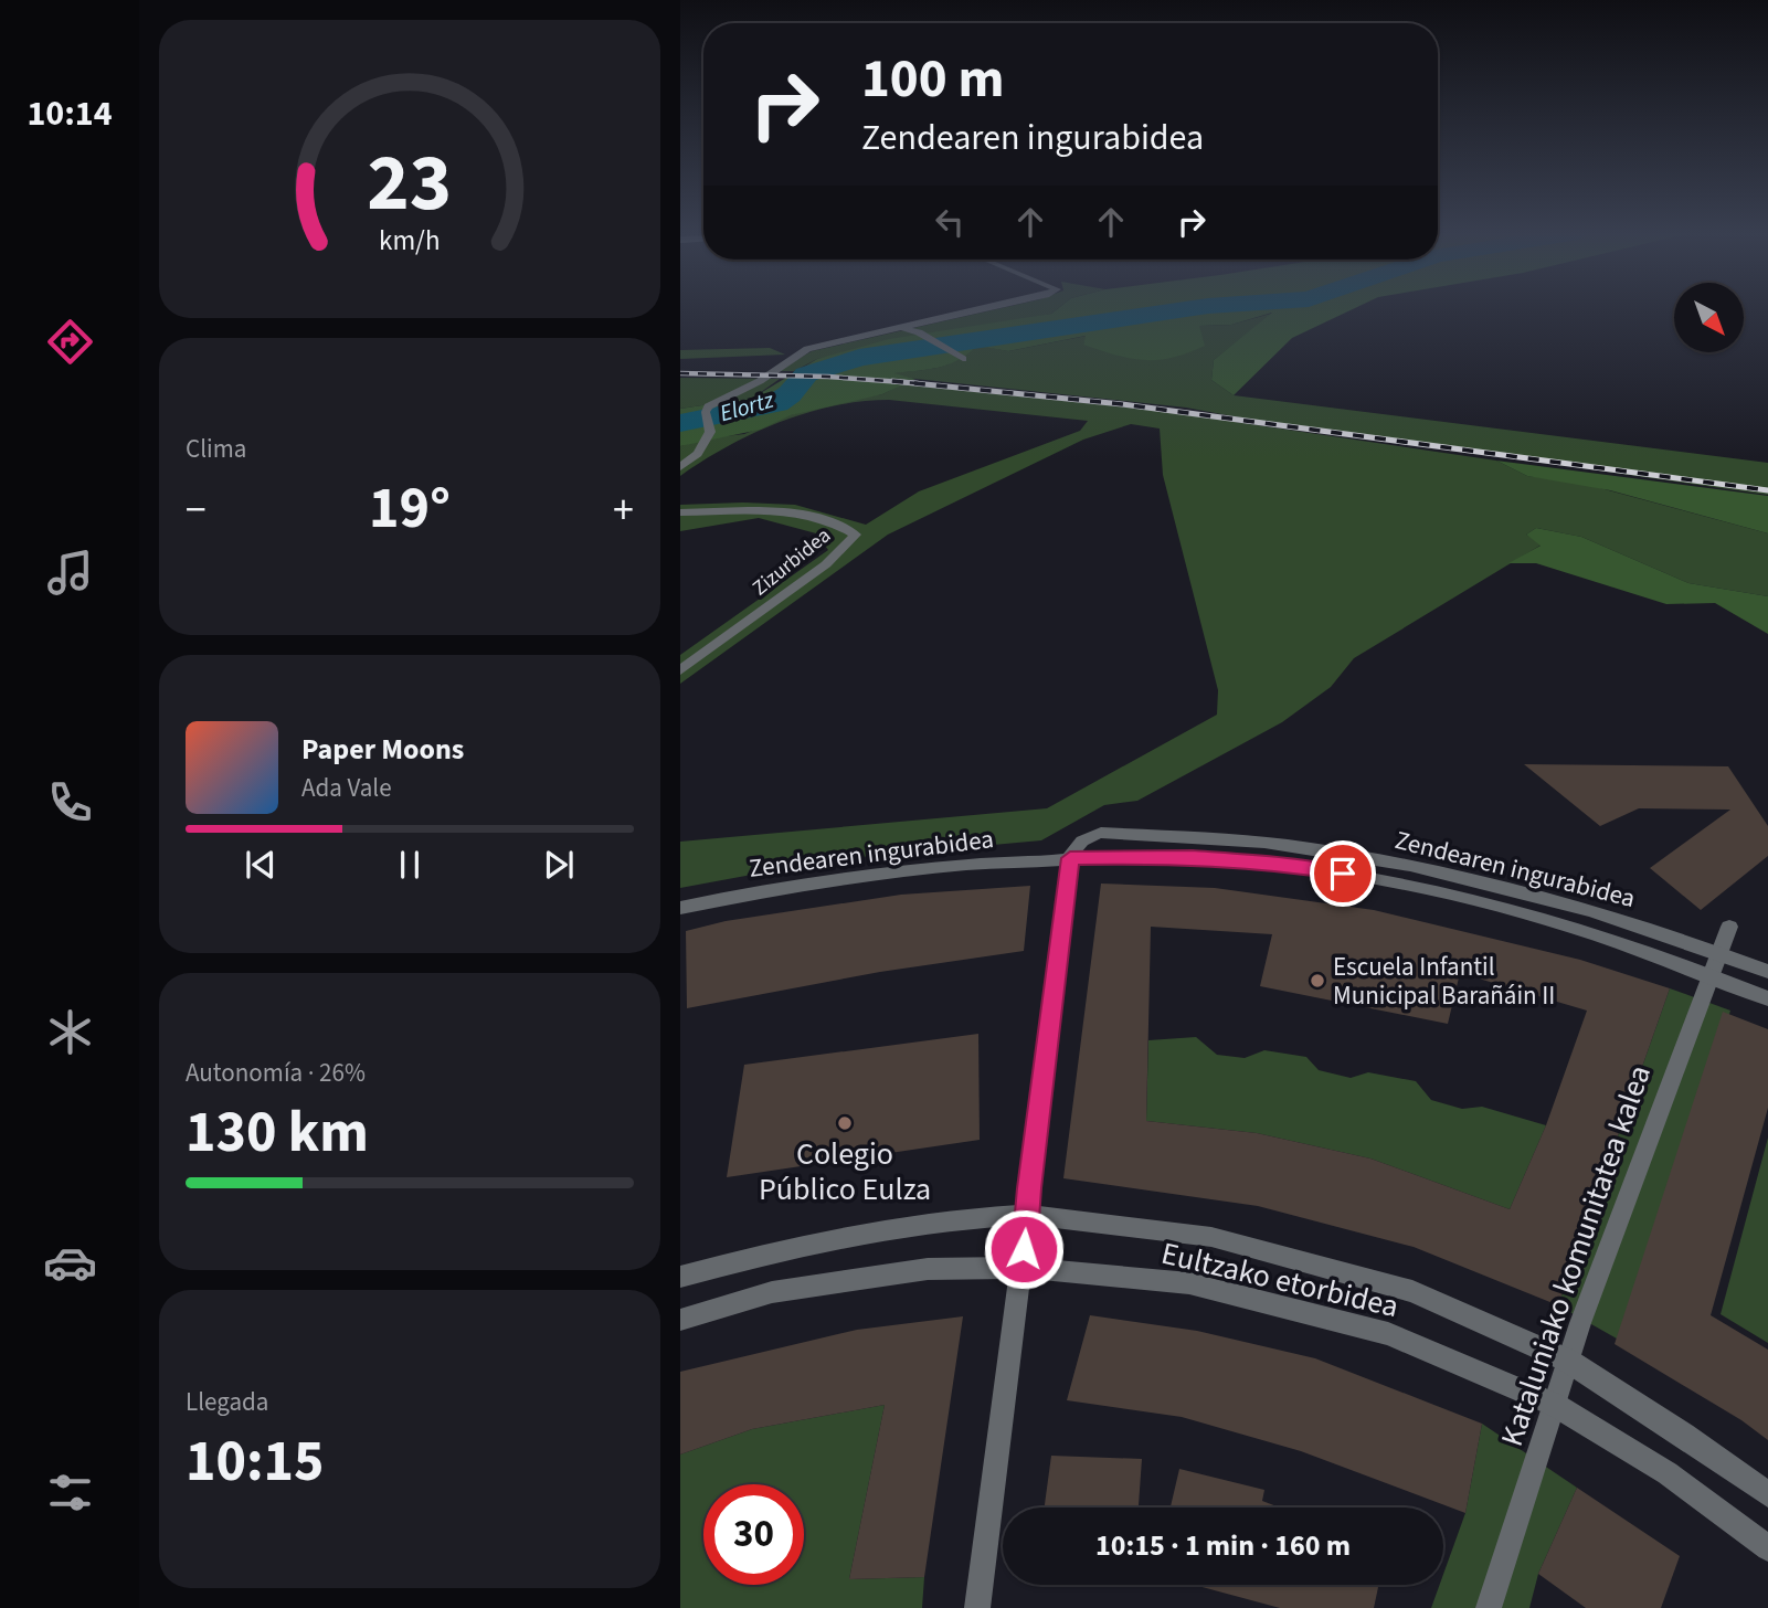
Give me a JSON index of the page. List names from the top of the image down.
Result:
{
  "streets": {
    "street": [
      "Zizurbidea",
      "Zendearen ingurabidea",
      "Kataluniako komunitatea kalea",
      "Eultzako etorbidea"
    ]
  },
  "crossings": [
    ["Zendearen ingurabidea", "Kataluniako komunitatea kalea"],
    ["Kataluniako komunitatea kalea", "Eultzako etorbidea"]
  ],
  "water": ["Elortz"],
  "places": ["Escuela Infantil Municipal Barañáin II", "Colegio Público Eulza"],
  "north": "bottom right",
  "page": {
    "tabs": "10:14",
    "turn": ["100 m", "Zendearen ingurabidea"],
    "tile": [
      "Clima",
      ["Autonomía · 26%", "130 km"],
      ["Llegada", "10:15"]
    ],
    "heat": ["−", "19°", "+"],
    "song": ["Paper Moons", "Ada Vale"],
    "limit": "30",
    "trip": "10:15 · 1 min · 160 m",
    "gauge": ["23", "km/h"]
  }
}
